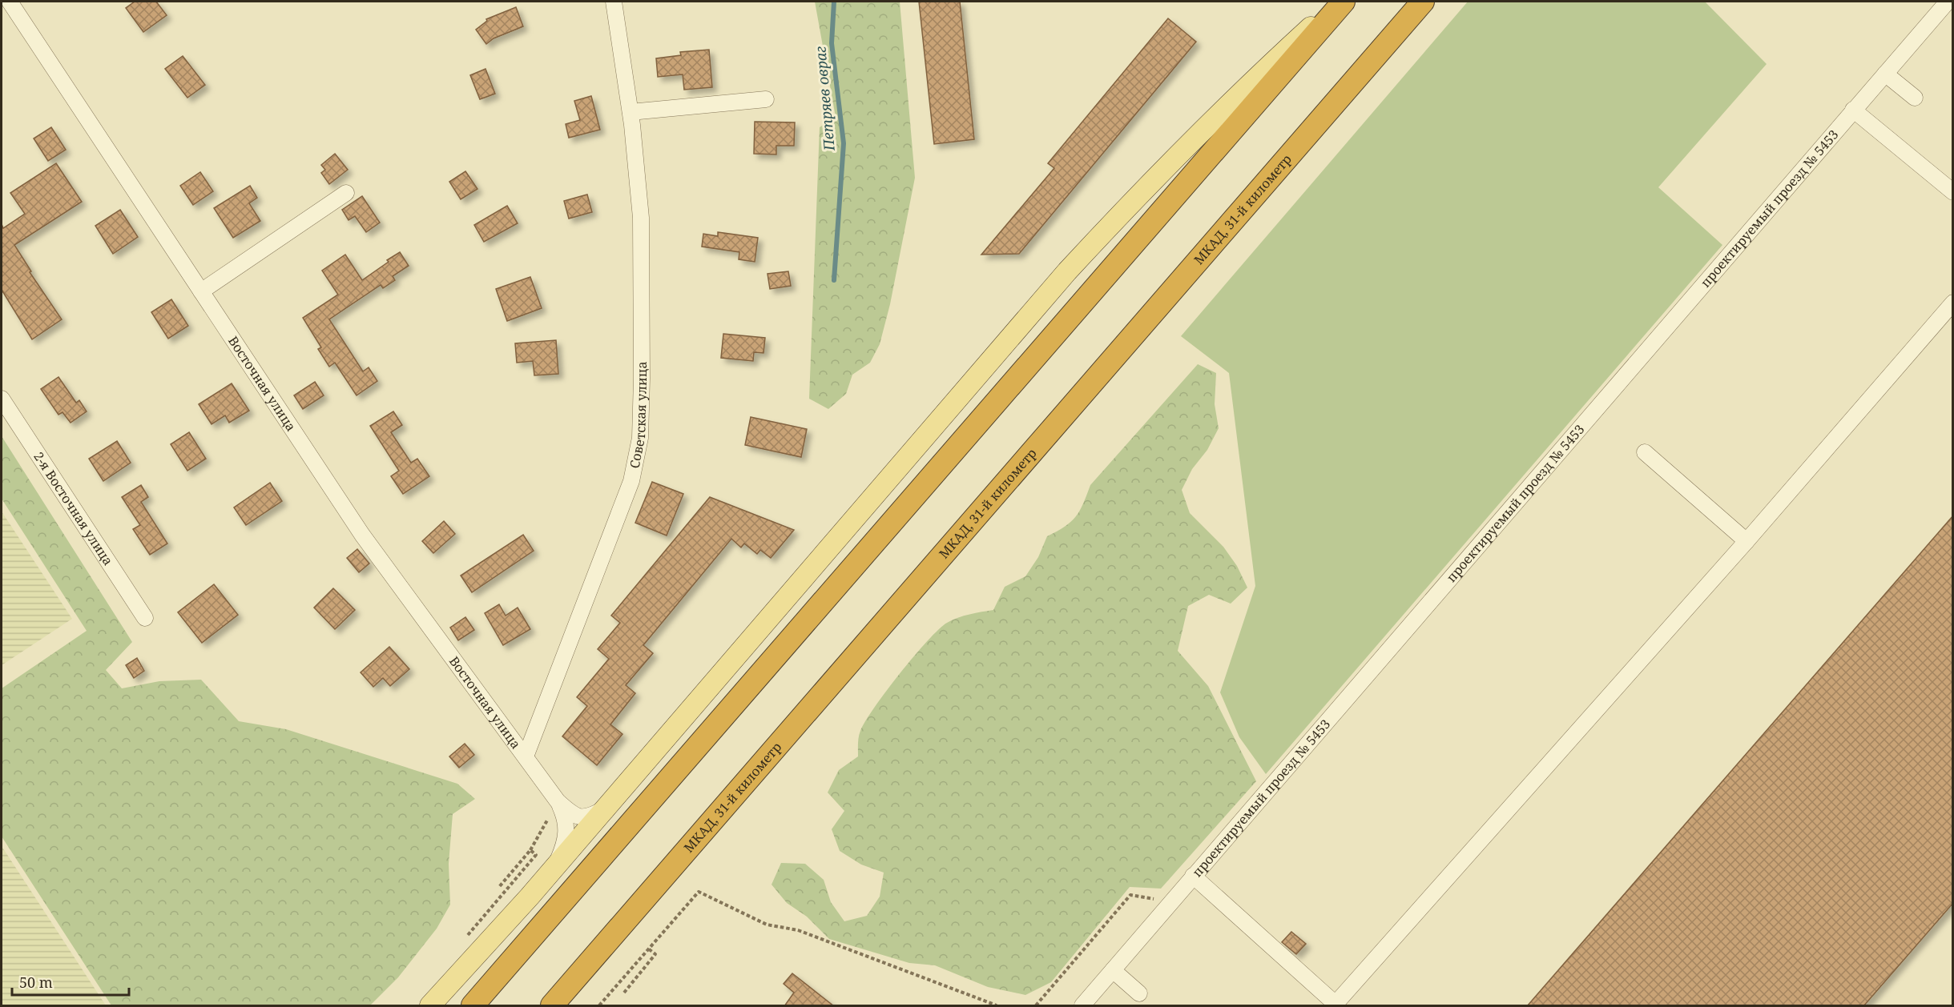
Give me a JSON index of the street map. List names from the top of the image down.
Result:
{
  "streets": {
    "highway": ["МКАД, 31-й километр"],
    "street": [
      "проектируемый проезд № 5453",
      "Восточная улица",
      "Советская улица",
      "2-я Восточная улица"
    ]
  },
  "crossings": [
    ["Восточная улица", "Советская улица"]
  ],
  "water": ["Петряев овраг"],
  "scale_bar": "50 m"
}
